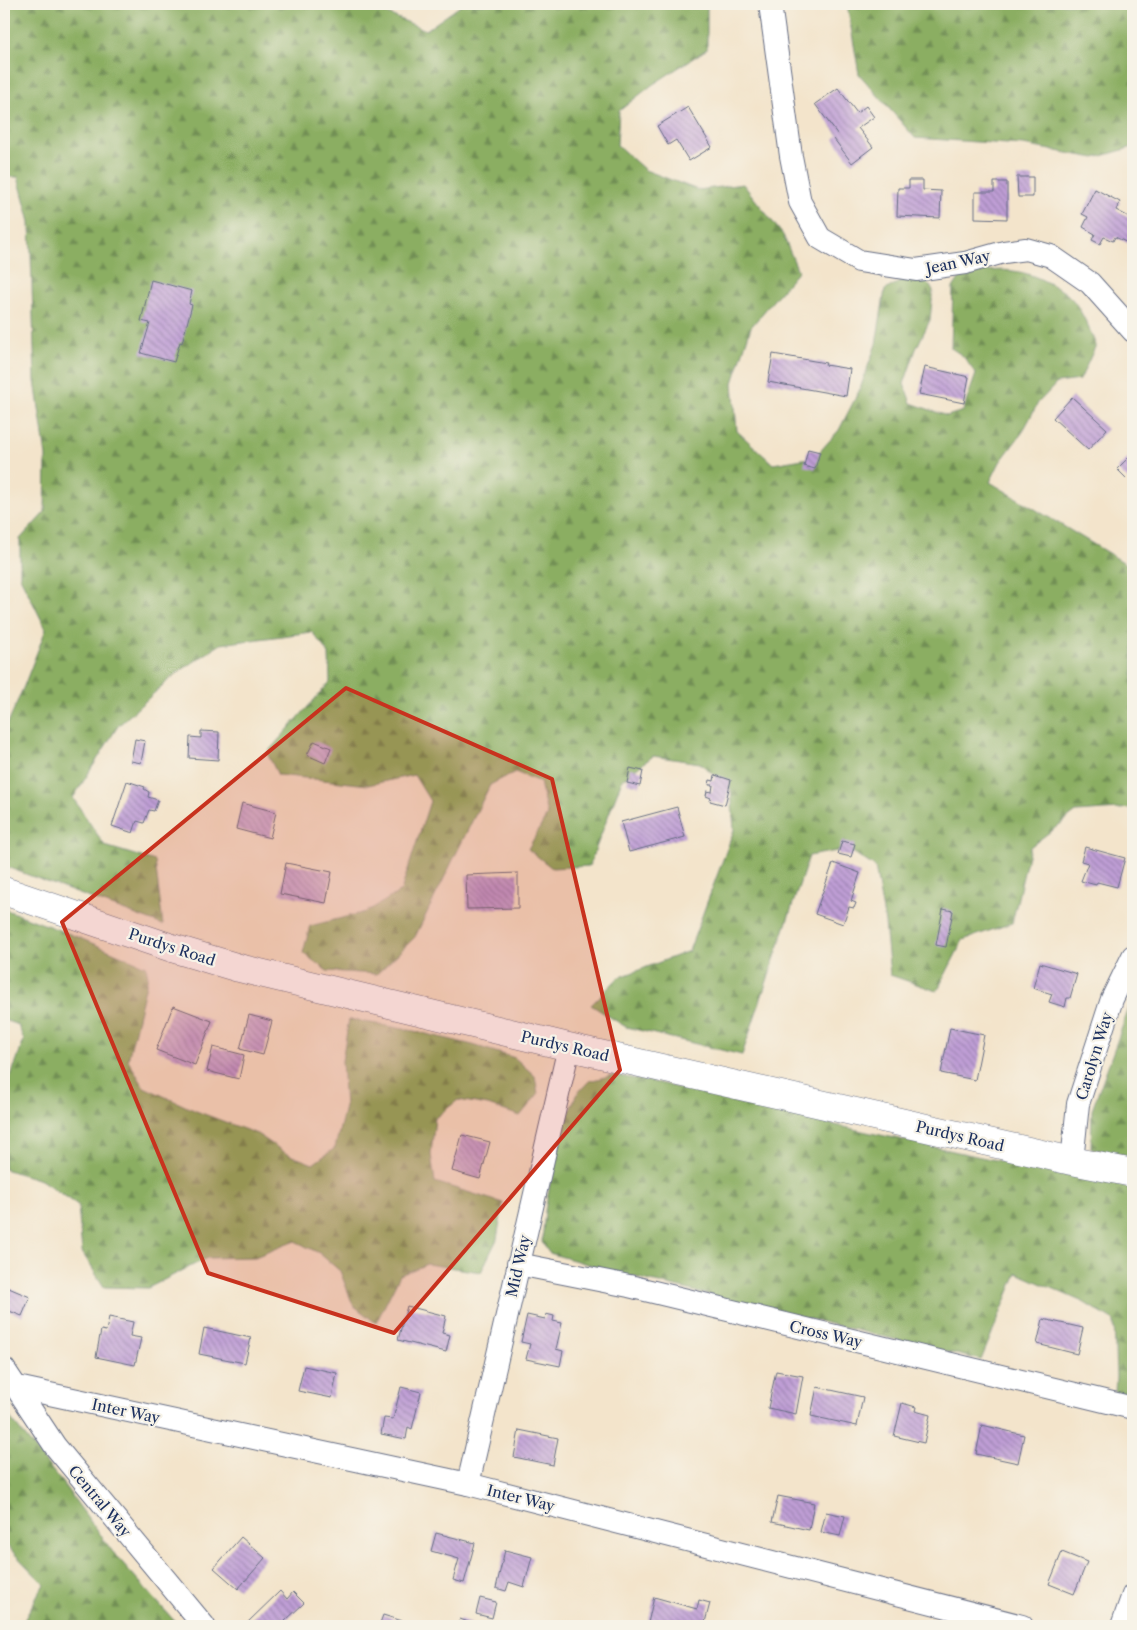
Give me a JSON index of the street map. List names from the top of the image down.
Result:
{
  "streets": {
    "main road": ["Purdys Road"],
    "street": [
      "Jean Way",
      "Carolyn Way",
      "Mid Way",
      "Cross Way",
      "Inter Way",
      "Central Way"
    ]
  },
  "crossings": [
    ["Purdys Road", "Carolyn Way"],
    ["Purdys Road", "Mid Way"],
    ["Mid Way", "Cross Way"],
    ["Mid Way", "Inter Way"],
    ["Inter Way", "Central Way"]
  ]
}
